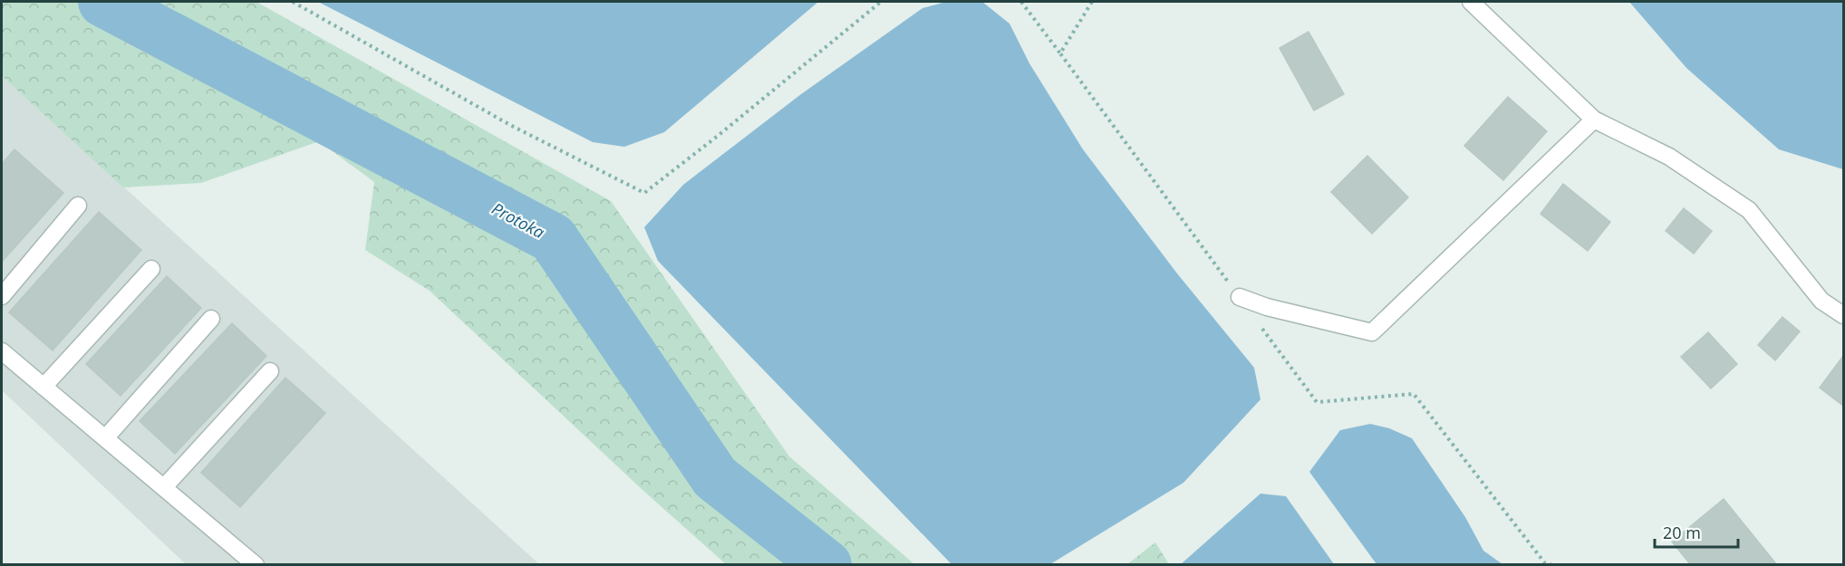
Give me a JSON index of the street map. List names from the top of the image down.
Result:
{
  "water": ["Protoka"],
  "scale_bar": "20 m"
}
